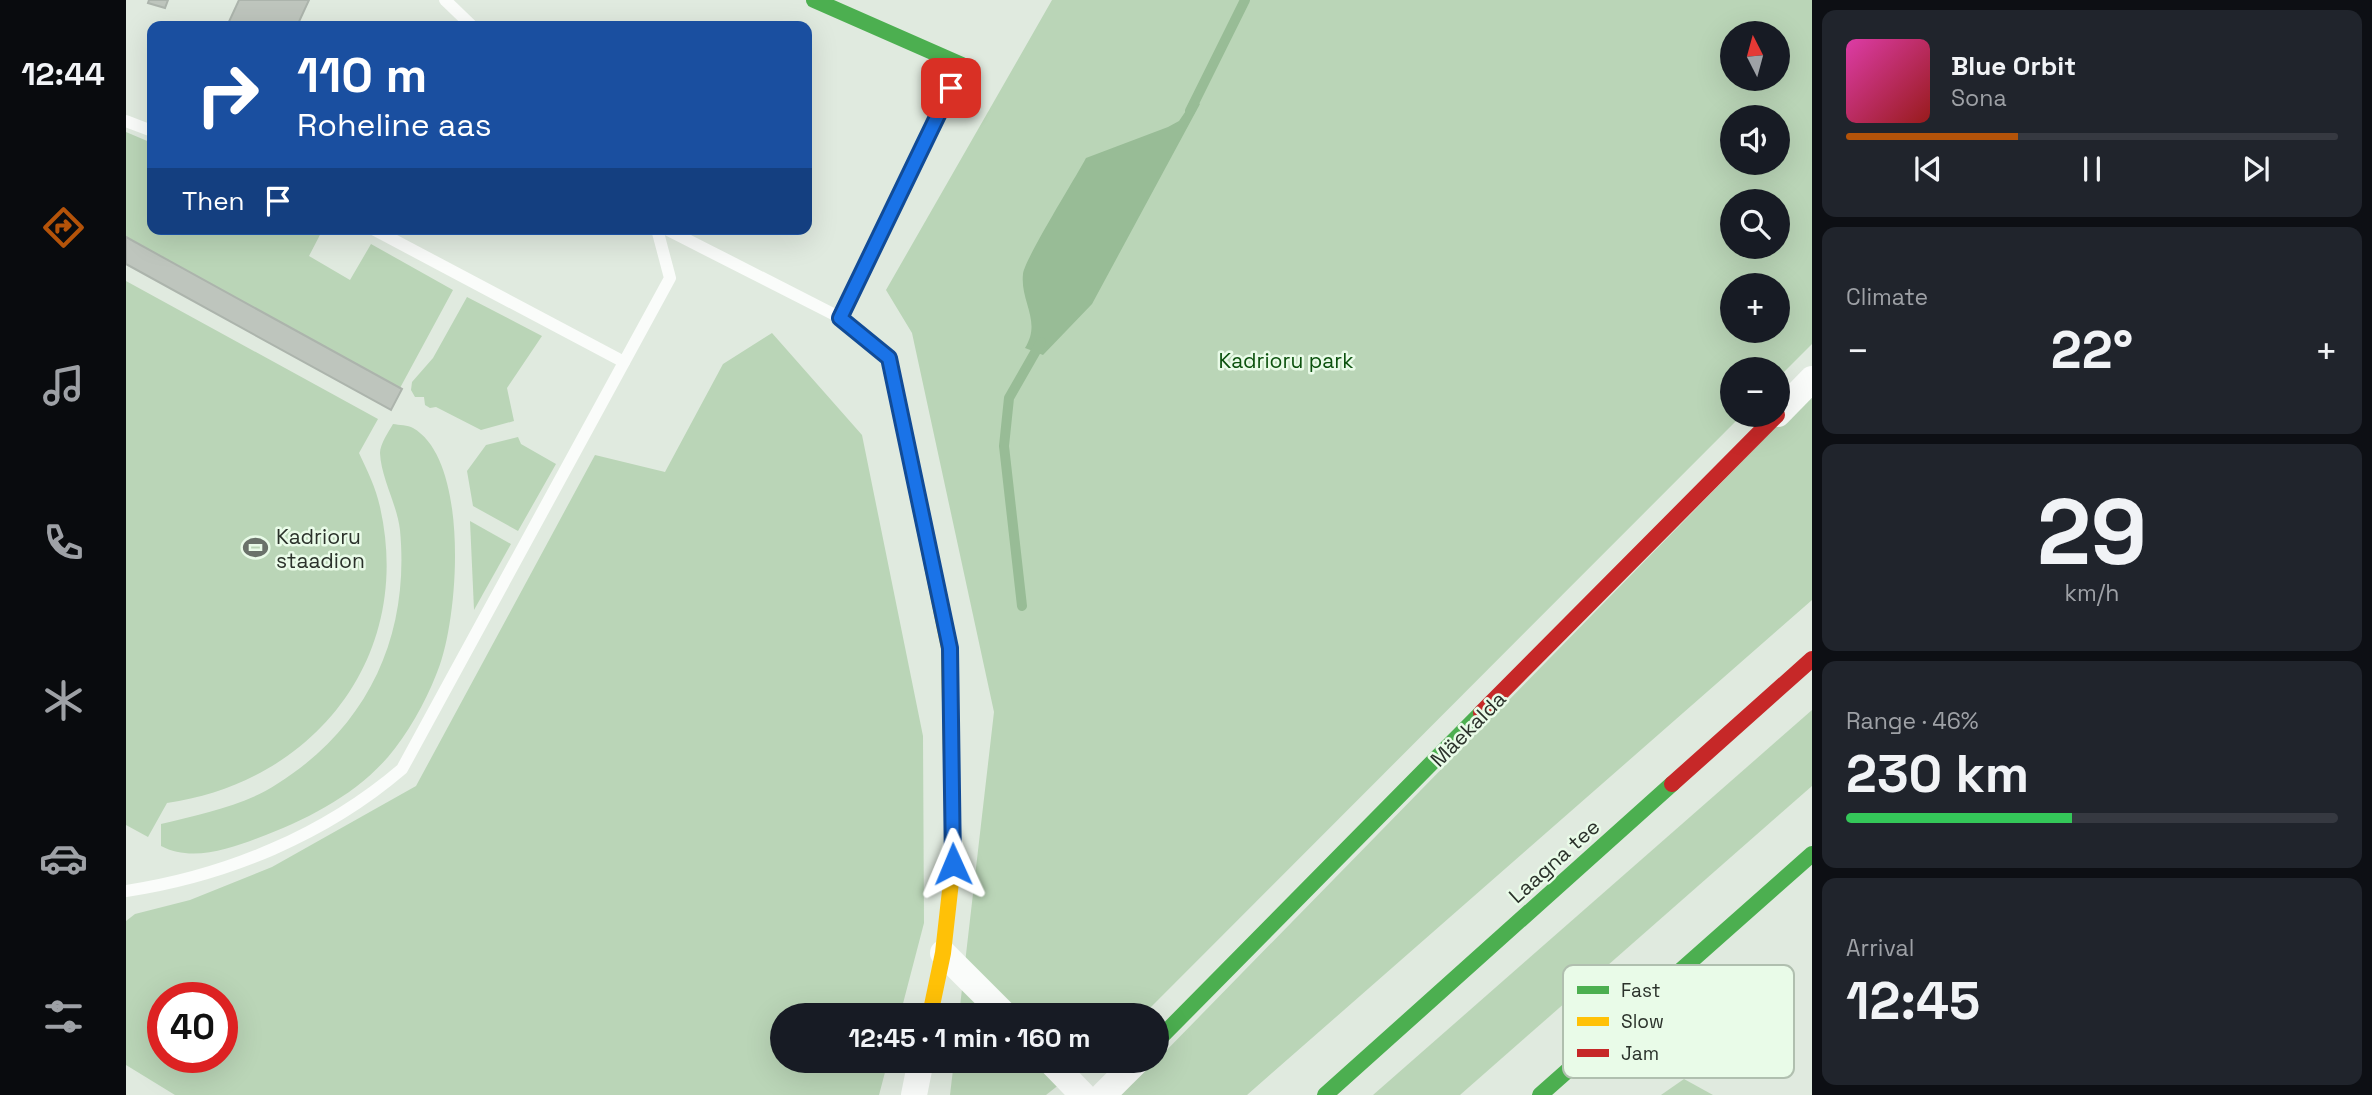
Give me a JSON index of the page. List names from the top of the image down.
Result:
{
  "streets": {
    "street": ["Mäekalda", "Laagna tee"]
  },
  "parks": ["Kadrioru park"],
  "places": {
    "sports": ["Kadrioru staadion"]
  },
  "legend": ["Fast", "Slow", "Jam"],
  "north": "top",
  "page": {
    "tabs": "12:44",
    "map_buttons": ["+", "−"],
    "turn": ["110 m", "Roheline aas"],
    "song": ["Blue Orbit", "Sona"],
    "then": "Then",
    "tile": [
      "Climate",
      ["29", "km/h"],
      ["Range · 46%", "230 km"],
      ["Arrival", "12:45"]
    ],
    "heat": ["−", "22°", "+"],
    "limit": "40",
    "trip": "12:45 · 1 min · 160 m"
  }
}
